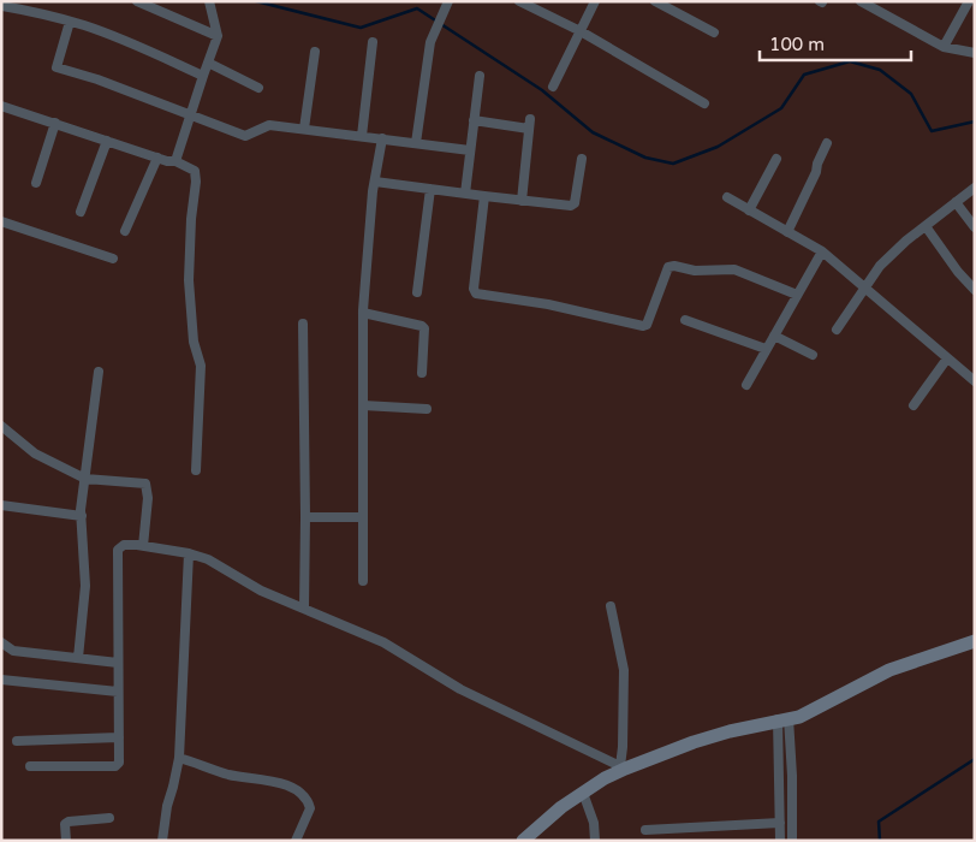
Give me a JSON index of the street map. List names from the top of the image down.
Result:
{
  "scale_bar": "100 m"
}
